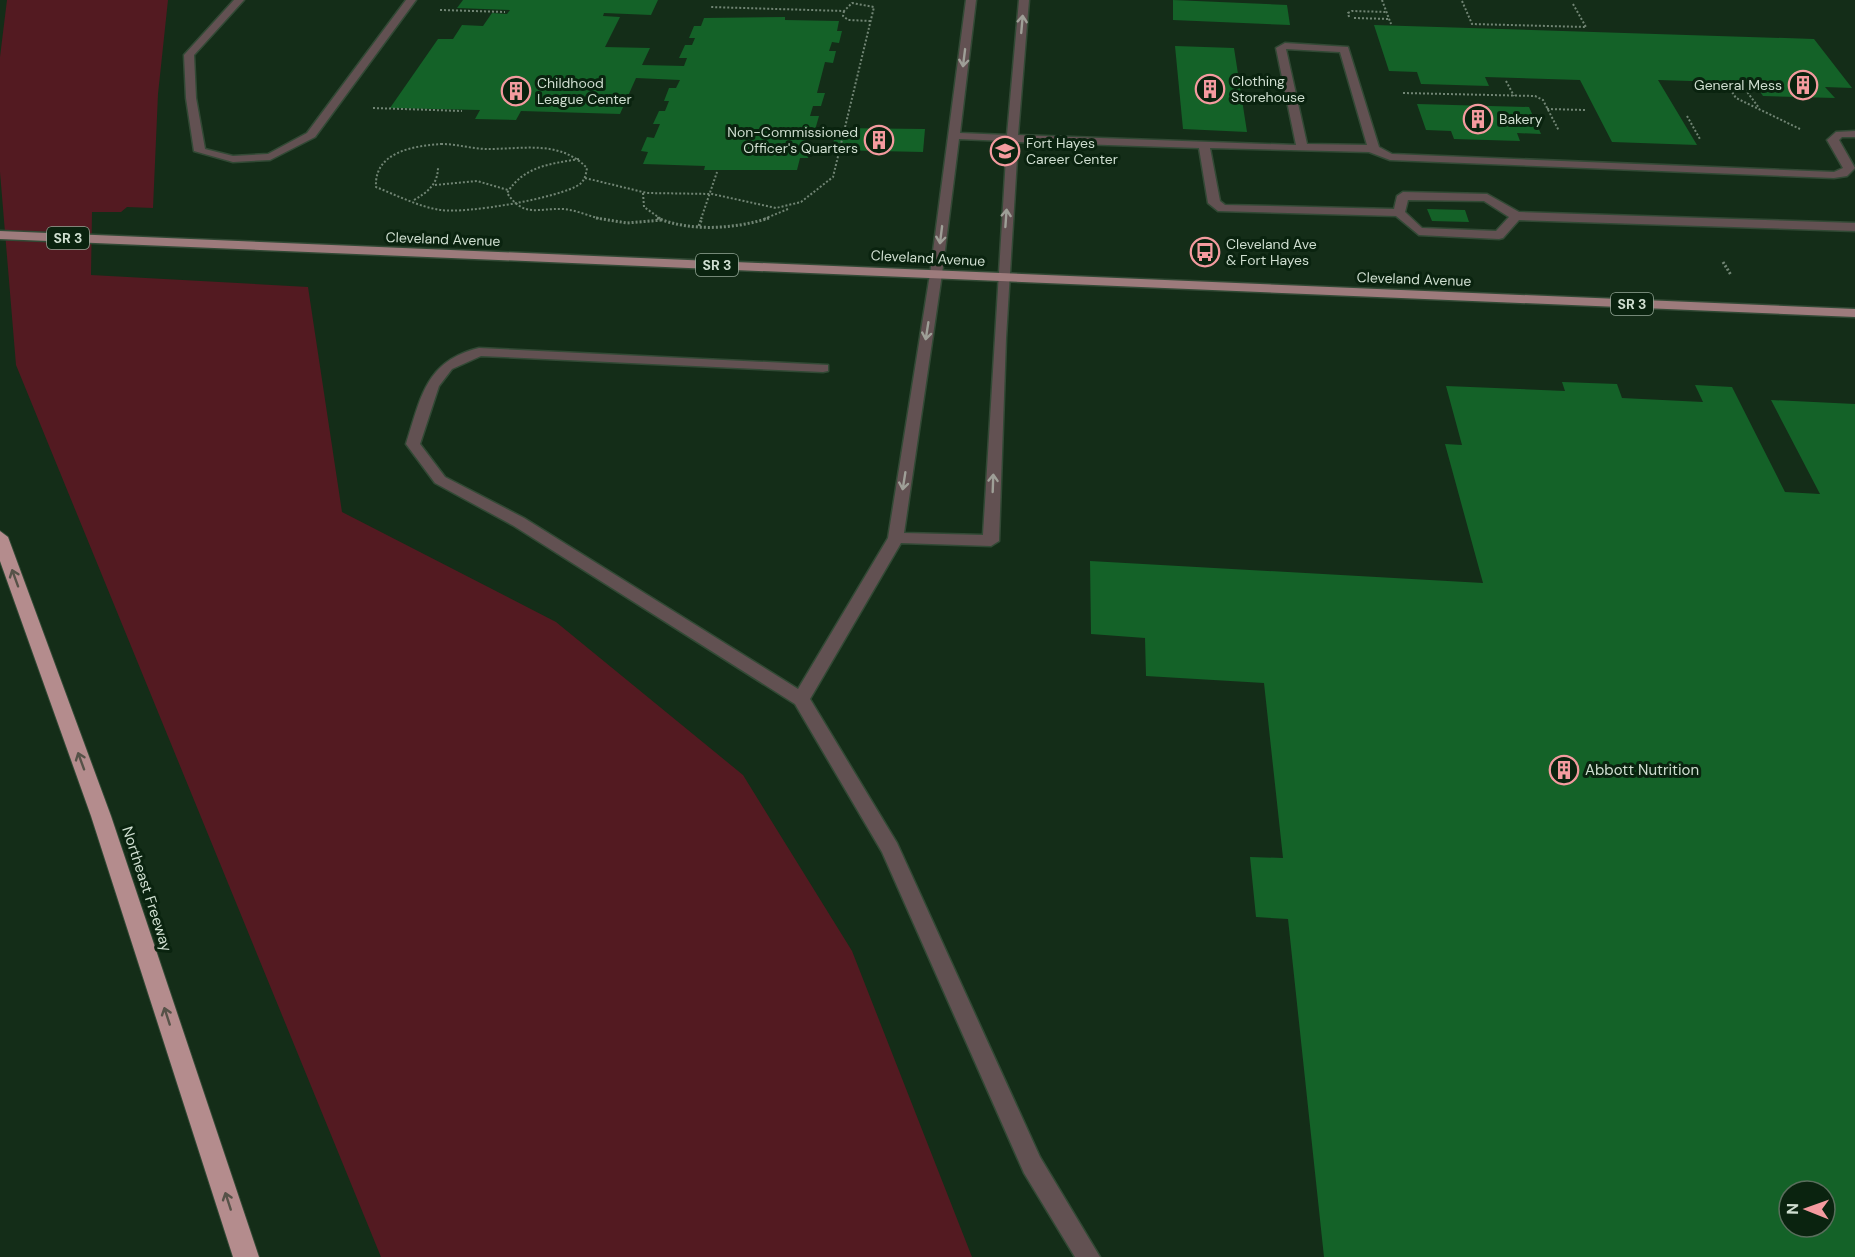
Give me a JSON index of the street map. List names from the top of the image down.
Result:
{
  "streets": {
    "highway": ["Northeast Freeway"],
    "main road": ["SR 3", "Cleveland Avenue"]
  },
  "one_way": ["Northeast Freeway"],
  "places": {
    "building": [
      "General Mess",
      "Clothing Storehouse",
      "Childhood League Center",
      "Bakery",
      "Non-Commissioned Officer's Quarters",
      "Abbott Nutrition"
    ],
    "school or university": ["Fort Hayes Career Center"],
    "bus stop": ["Cleveland Ave & Fort Hayes"]
  },
  "north": "left"
}
